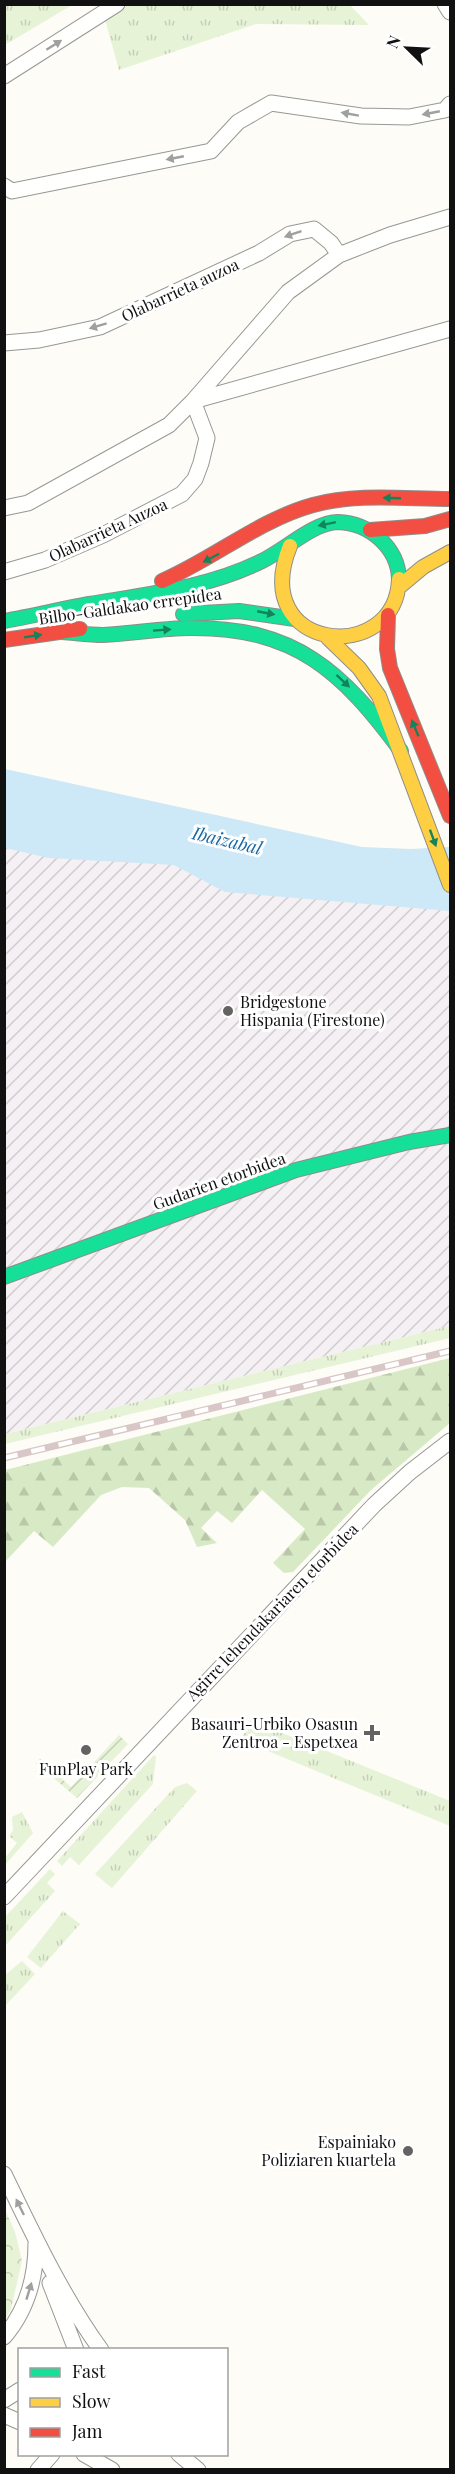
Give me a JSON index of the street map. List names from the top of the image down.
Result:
{
  "streets": {
    "main road": ["Bilbo-Galdakao errepidea", "Gudarien etorbidea"],
    "street": ["Olabarrieta auzoa", "Olabarrieta Auzoa", "Agirre lehendakariaren etorbidea"]
  },
  "water": ["Ibaizabal"],
  "places": {
    "other": ["Bridgestone Hispania (Firestone)", "FunPlay Park", "Espainiako Poliziaren kuartela"],
    "health": ["Basauri-Urbiko Osasun Zentroa - Espetxea"]
  },
  "legend": ["Fast", "Slow", "Jam"],
  "north": "top left"
}
